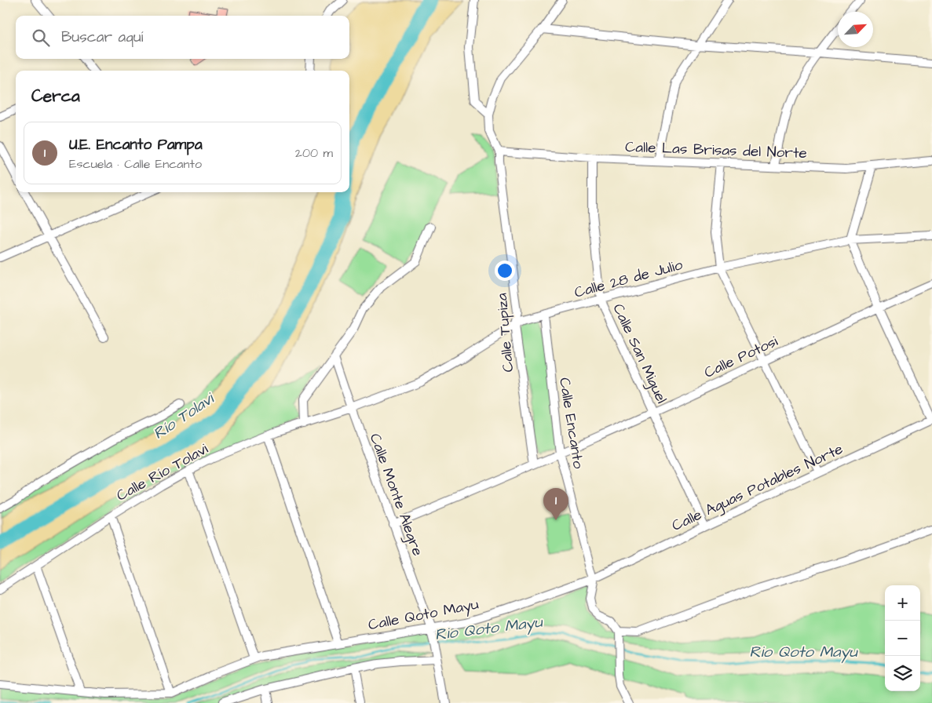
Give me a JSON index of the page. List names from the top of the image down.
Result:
{
  "streets": {
    "street": [
      "Calle Las Brisas del Norte",
      "Calle 28 de Julio",
      "Calle Tupiza",
      "Calle San Miguel",
      "Calle Potosi",
      "Calle Encanto",
      "Calle Río Tolavi",
      "Calle Aguas Potables Norte",
      "Calle Monte Alegre",
      "Calle Qoto Mayu"
    ]
  },
  "crossings": [
    ["Calle Las Brisas del Norte", "Calle Tupiza"],
    ["Calle Las Brisas del Norte", "Calle San Miguel"],
    ["Calle 28 de Julio", "Calle Tupiza"],
    ["Calle 28 de Julio", "Calle San Miguel"],
    ["Calle 28 de Julio", "Calle Encanto"],
    ["Calle 28 de Julio", "Calle Río Tolavi"],
    ["Calle 28 de Julio", "Calle Monte Alegre"],
    ["Calle Tupiza", "Calle Potosi"],
    ["Calle San Miguel", "Calle Potosi"],
    ["Calle San Miguel", "Calle Aguas Potables Norte"],
    ["Calle Potosi", "Calle Encanto"],
    ["Calle Potosi", "Calle Monte Alegre"],
    ["Calle Encanto", "Calle Aguas Potables Norte"],
    ["Calle Encanto", "Calle Qoto Mayu"],
    ["Calle Río Tolavi", "Calle Monte Alegre"],
    ["Calle Aguas Potables Norte", "Calle Qoto Mayu"],
    ["Calle Monte Alegre", "Calle Qoto Mayu"]
  ],
  "water": ["Río Tolavi", "Rio Qoto Mayu"],
  "north": "top right",
  "page": {
    "search": "Buscar aquí",
    "heading": "Cerca",
    "list": [
      {
        "mark": "1",
        "name": "U.E. Encanto Pampa",
        "note": "Escuela · Calle Encanto",
        "value": "200 m"
      }
    ],
    "pins": "1",
    "map_buttons": ["+", "−"]
  }
}
